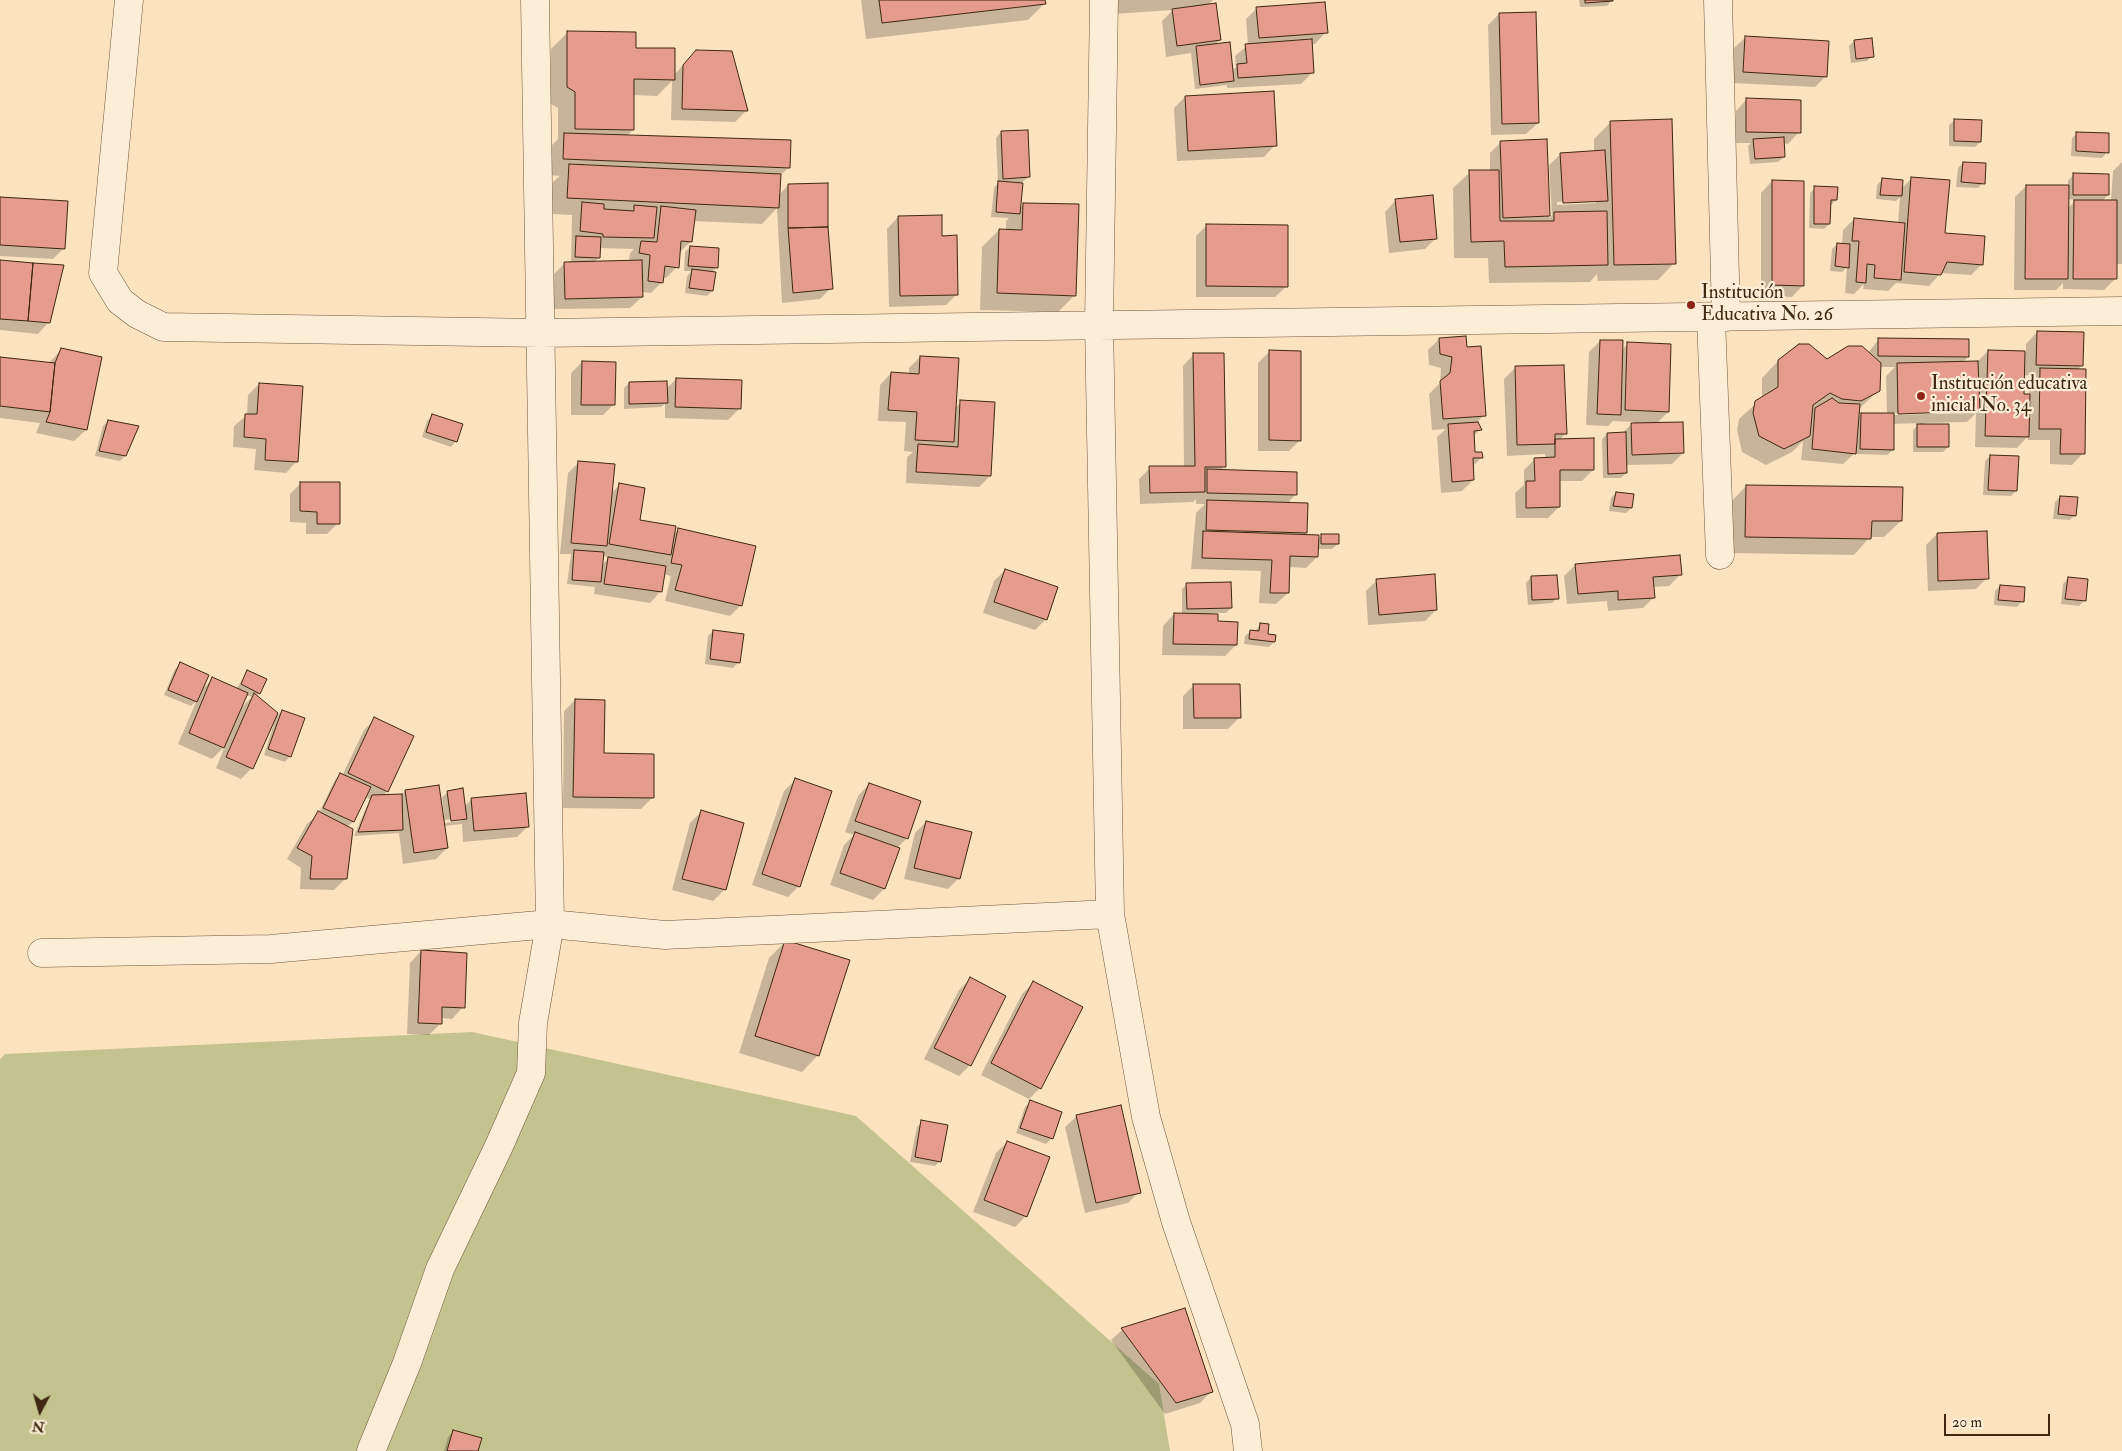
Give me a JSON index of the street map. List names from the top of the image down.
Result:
{
  "places": ["Institución Educativa No. 26", "Institución educativa inicial No. 34"],
  "scale_bar": "20 m",
  "north": "bottom"
}
